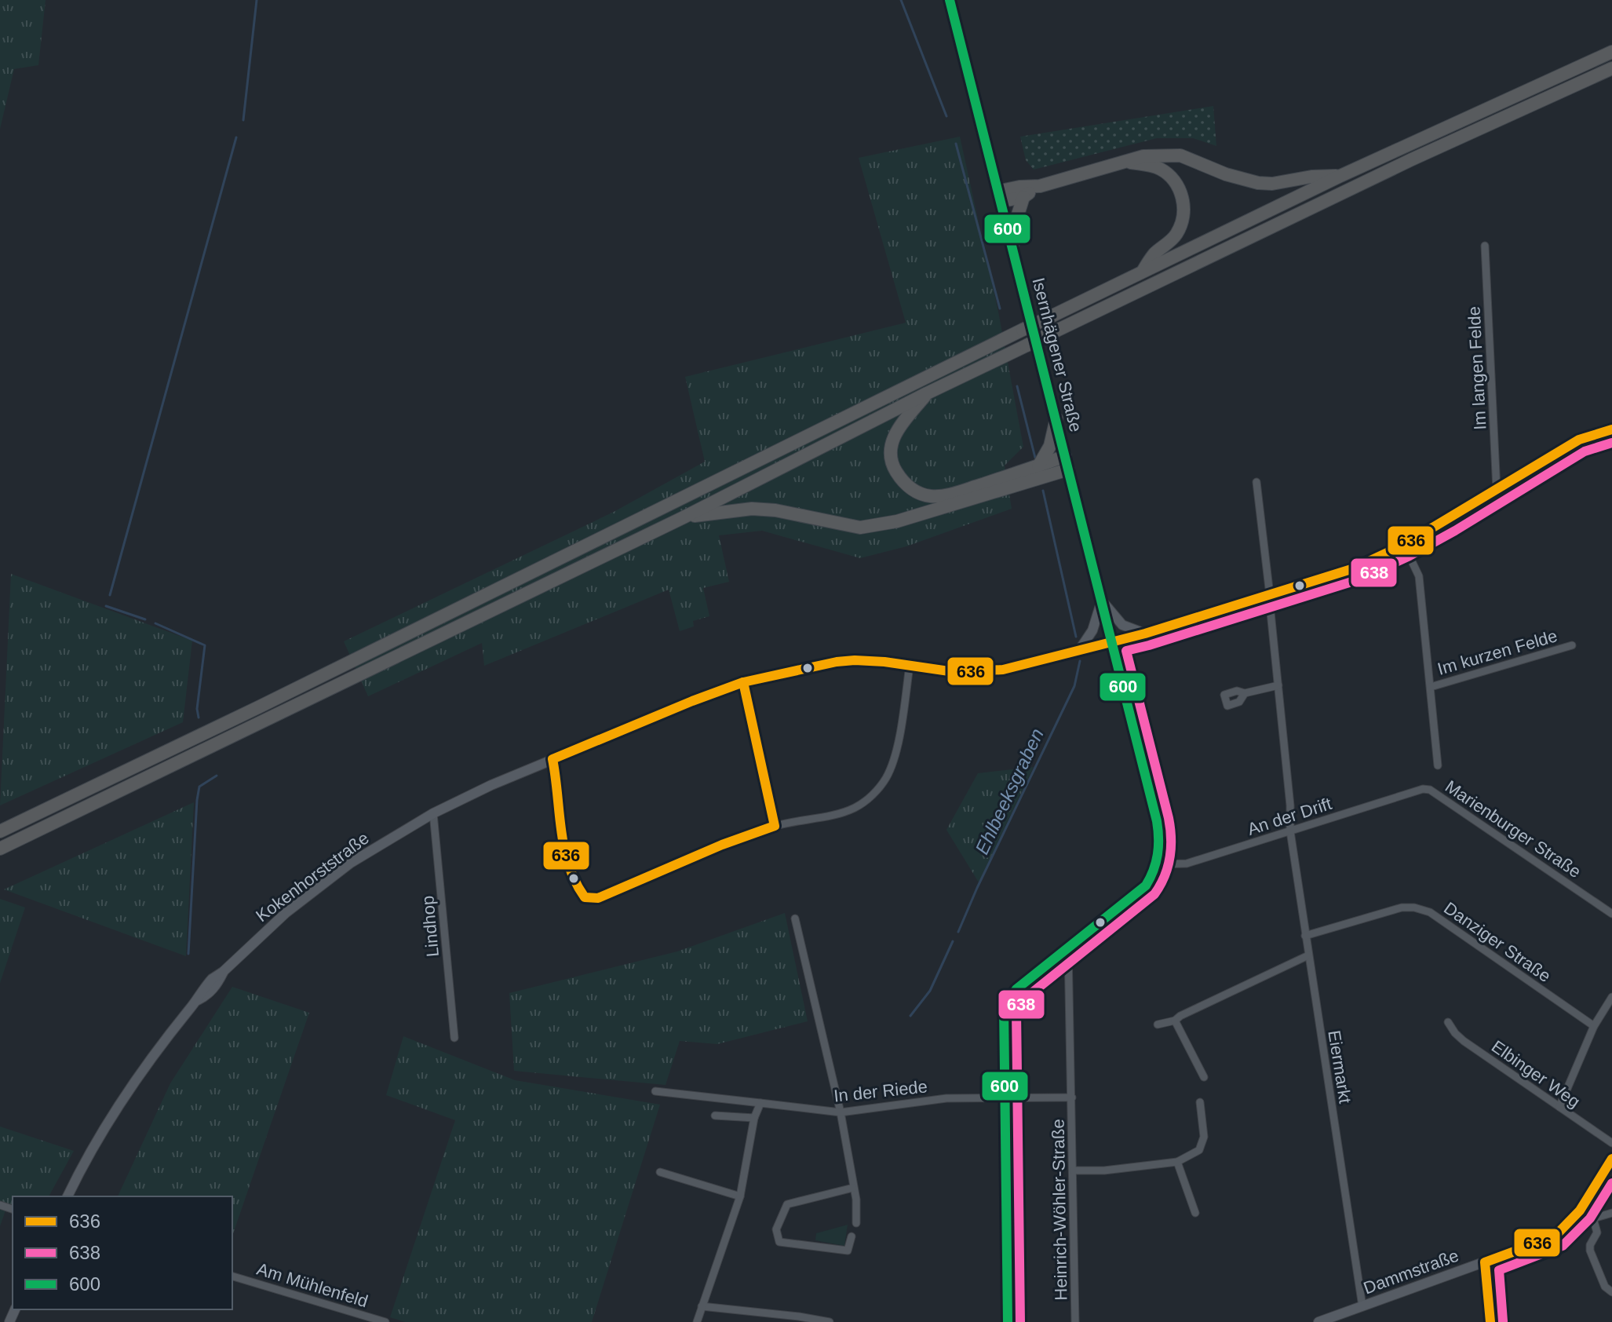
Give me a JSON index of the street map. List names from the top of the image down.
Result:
{
  "streets": {
    "main road": ["Isernhägener Straße", "Kokenhorststraße", "Dammstraße"],
    "street": [
      "Im langen Felde",
      "Im kurzen Felde",
      "An der Drift",
      "Marienburger Straße",
      "Lindhop",
      "Danziger Straße",
      "Eiermarkt",
      "Elbinger Weg",
      "In der Riede",
      "Heinrich-Wöhler-Straße",
      "Am Mühlenfeld"
    ]
  },
  "crossings": [
    ["Isernhägener Straße", "An der Drift"],
    ["Isernhägener Straße", "Kokenhorststraße"],
    ["Im langen Felde", "Kokenhorststraße"],
    ["Im kurzen Felde", "Kokenhorststraße"],
    ["An der Drift", "Marienburger Straße"],
    ["An der Drift", "Eiermarkt"],
    ["Kokenhorststraße", "Lindhop"],
    ["Danziger Straße", "Eiermarkt"],
    ["Eiermarkt", "Dammstraße"],
    ["In der Riede", "Heinrich-Wöhler-Straße"]
  ],
  "water": ["Ehlbeeksgraben"],
  "lines": ["transit line 600", "transit line 636", "transit line 638"],
  "legend": ["636", "638", "600"]
}
